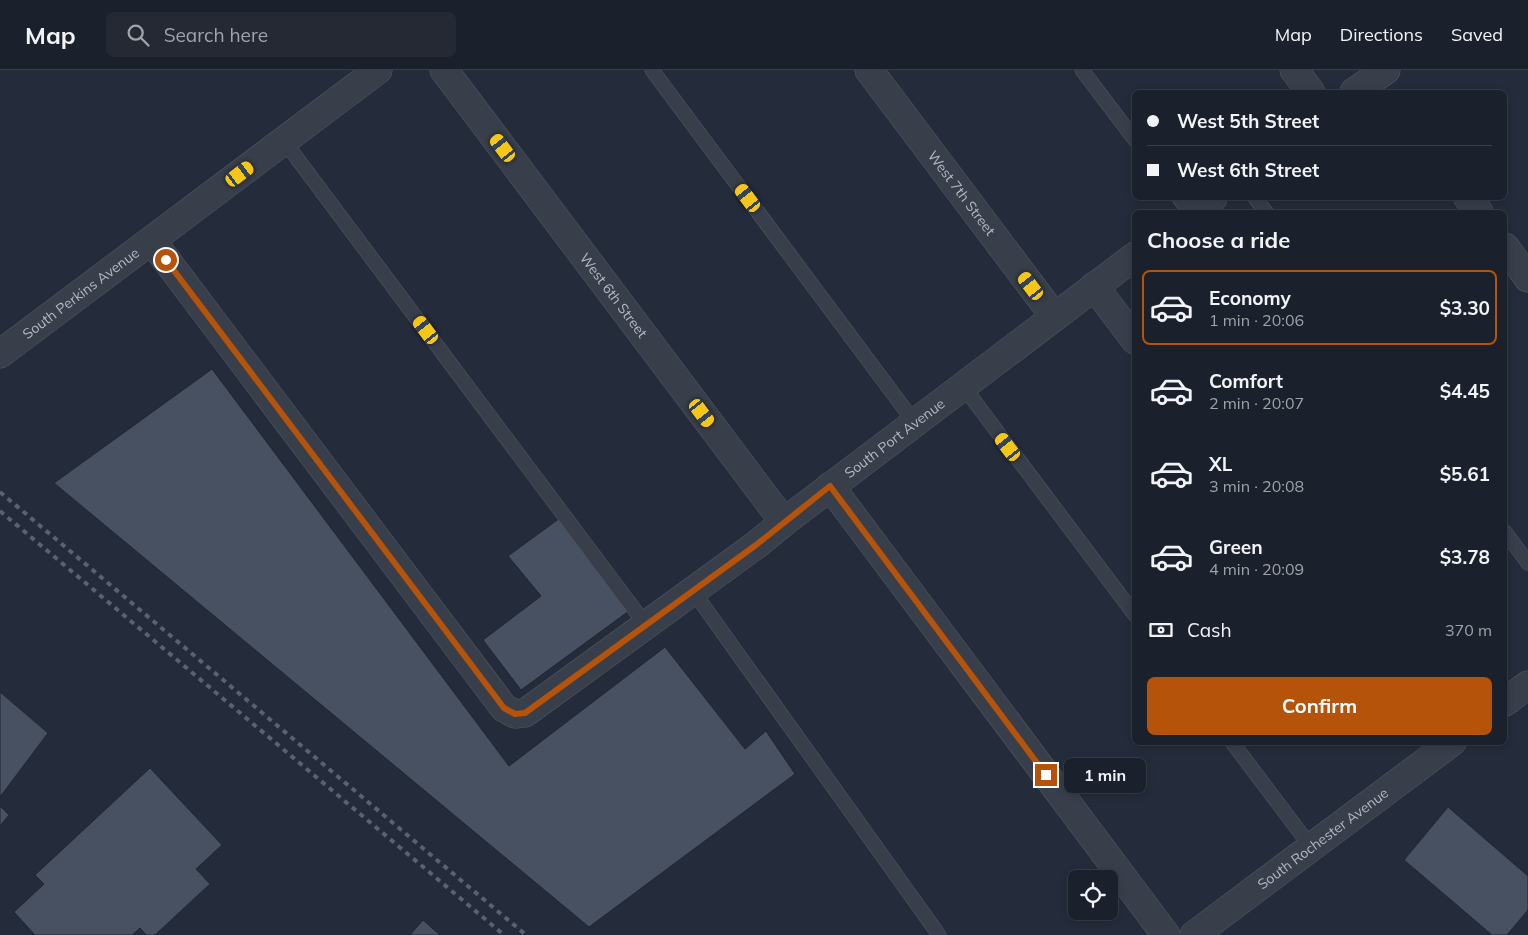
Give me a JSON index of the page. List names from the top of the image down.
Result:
{
  "streets": {
    "street": [
      "West 7th Street",
      "South Perkins Avenue",
      "West 6th Street",
      "South Port Avenue",
      "South Rochester Avenue"
    ]
  },
  "crossings": [
    ["West 7th Street", "South Port Avenue"],
    ["South Perkins Avenue", "South Port Avenue"],
    ["West 6th Street", "South Port Avenue"]
  ],
  "page": {
    "header": "Map",
    "search": "Search here",
    "nav": ["Map", "Directions", "Saved"],
    "banner": ["West 5th Street", "West 6th Street"],
    "heading": "Choose a ride",
    "list": [
      {
        "name": "Economy",
        "note": "1 min · 20:06",
        "value": "$3.30"
      },
      {
        "name": "Comfort",
        "note": "2 min · 20:07",
        "value": "$4.45"
      },
      {
        "name": "XL",
        "note": "3 min · 20:08",
        "value": "$5.61"
      },
      {
        "name": "Green",
        "note": "4 min · 20:09",
        "value": "$3.78"
      }
    ],
    "pay": ["Cash", "370 m"],
    "buttons": "Confirm",
    "bubble": "1 min"
  }
}
